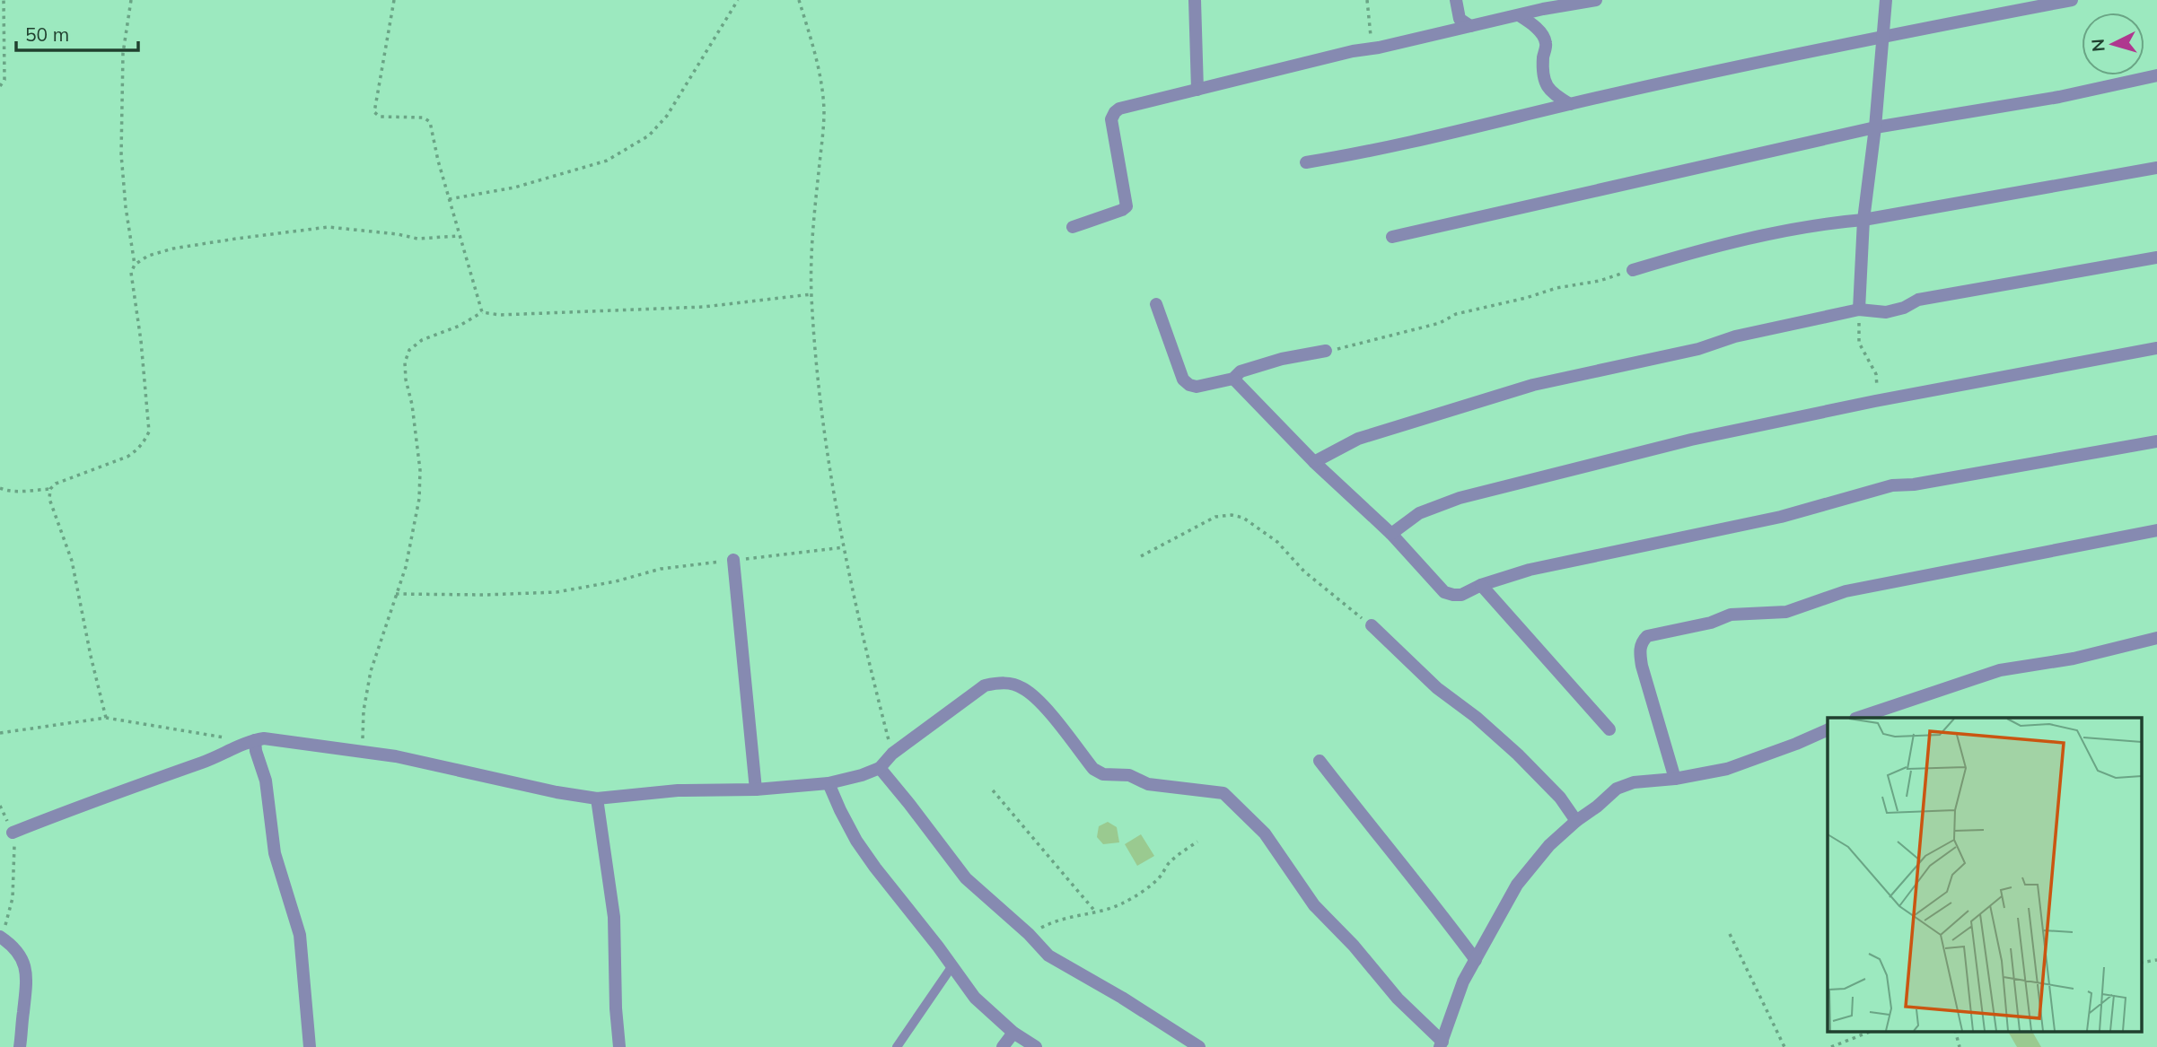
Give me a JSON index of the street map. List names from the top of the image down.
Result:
{
  "scale_bar": "50 m",
  "north": "left"
}
